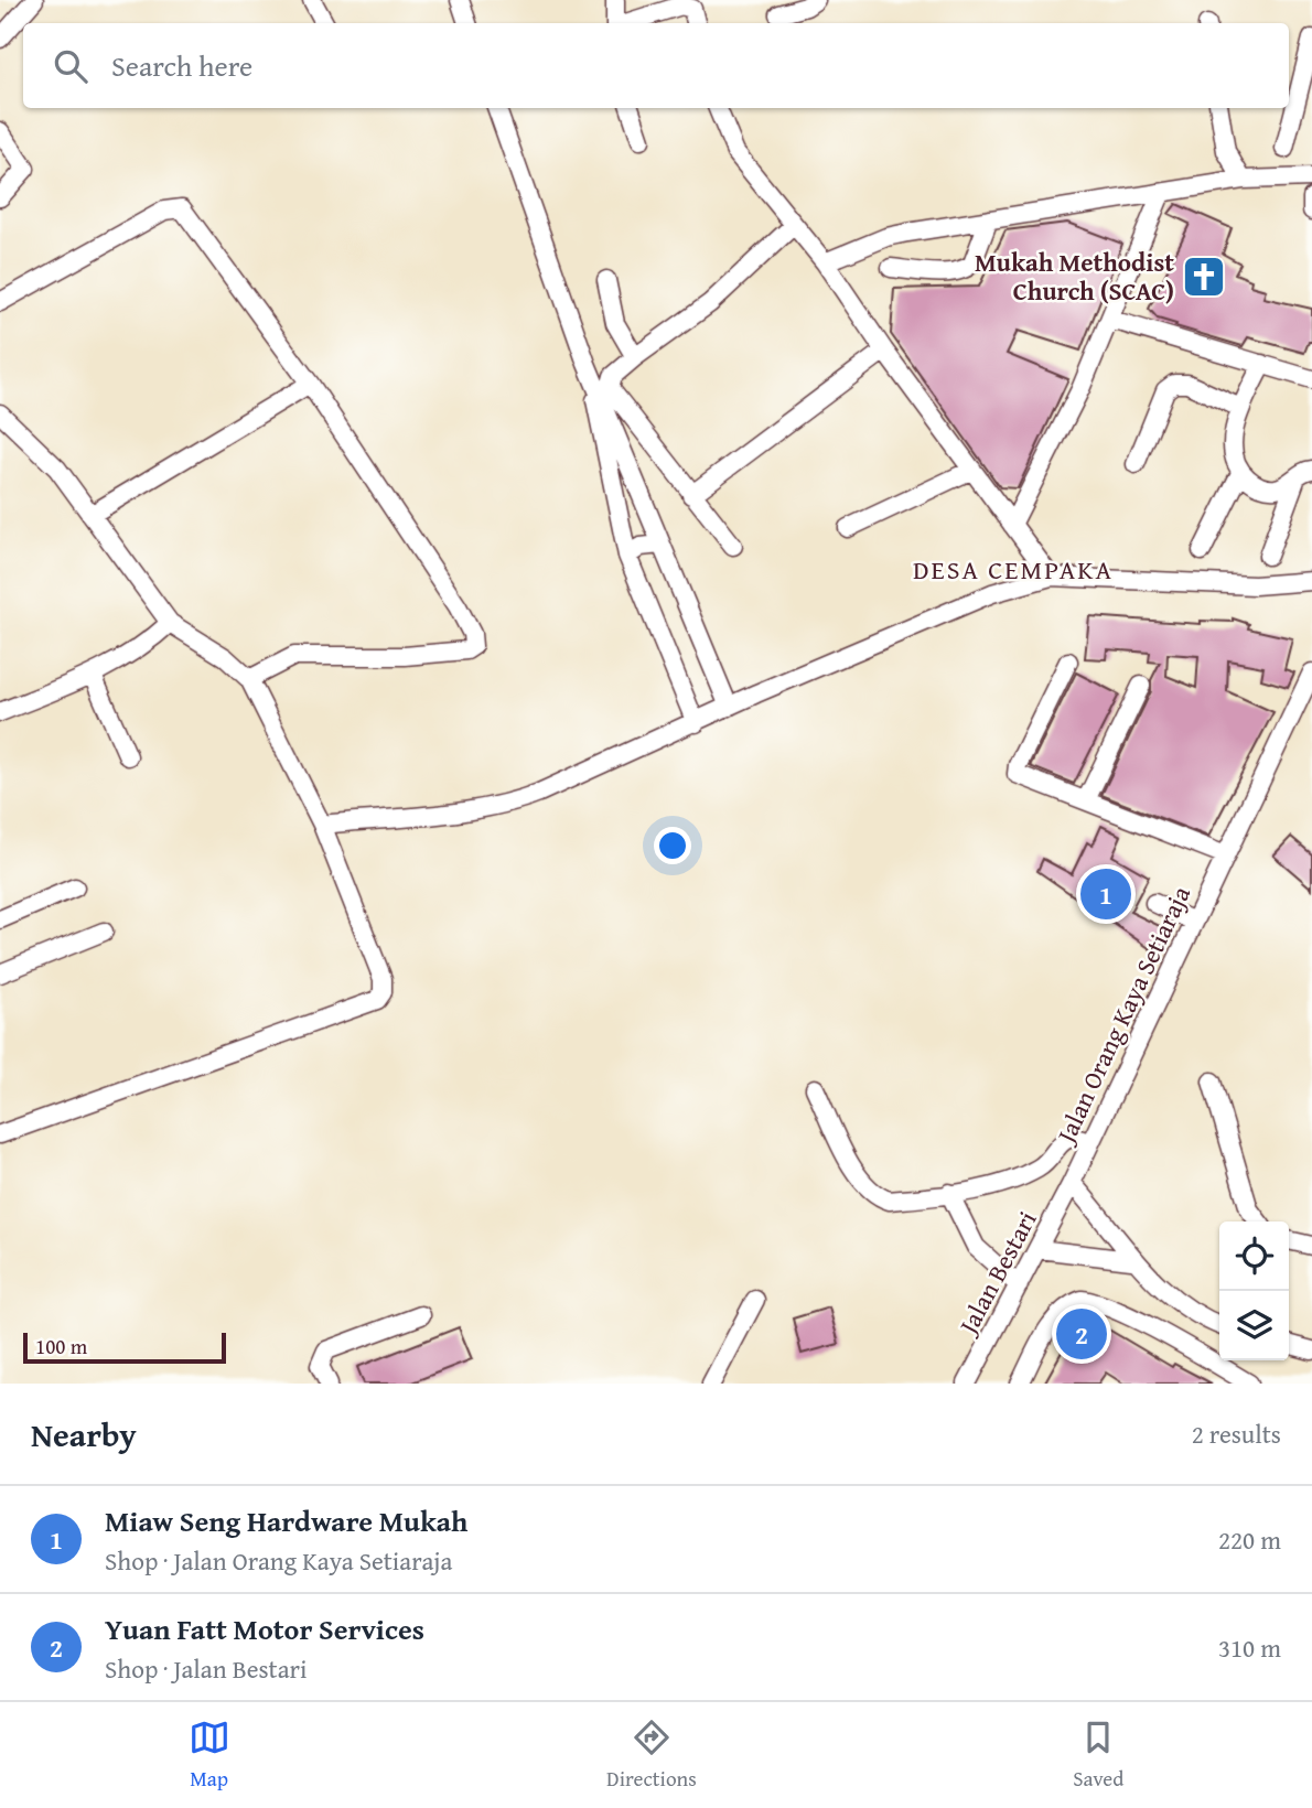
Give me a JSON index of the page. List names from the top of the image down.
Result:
{
  "streets": {
    "street": ["Jalan Orang Kaya Setiaraja", "Jalan Bestari"]
  },
  "crossings": [
    ["Jalan Orang Kaya Setiaraja", "Jalan Bestari"]
  ],
  "districts": ["DESA CEMPAKA"],
  "places": {
    "church": ["Mukah Methodist Church (SCAC)"]
  },
  "scale_bar": "100 m",
  "page": {
    "search": "Search here",
    "pins": ["1", "2"],
    "scale": "100 m",
    "heading": ["Nearby", "2 results"],
    "list": [
      {
        "mark": "1",
        "name": "Miaw Seng Hardware Mukah",
        "note": "Shop · Jalan Orang Kaya Setiaraja",
        "value": "220 m"
      },
      {
        "mark": "2",
        "name": "Yuan Fatt Motor Services",
        "note": "Shop · Jalan Bestari",
        "value": "310 m"
      }
    ],
    "nav": ["Map", "Directions", "Saved"]
  }
}
